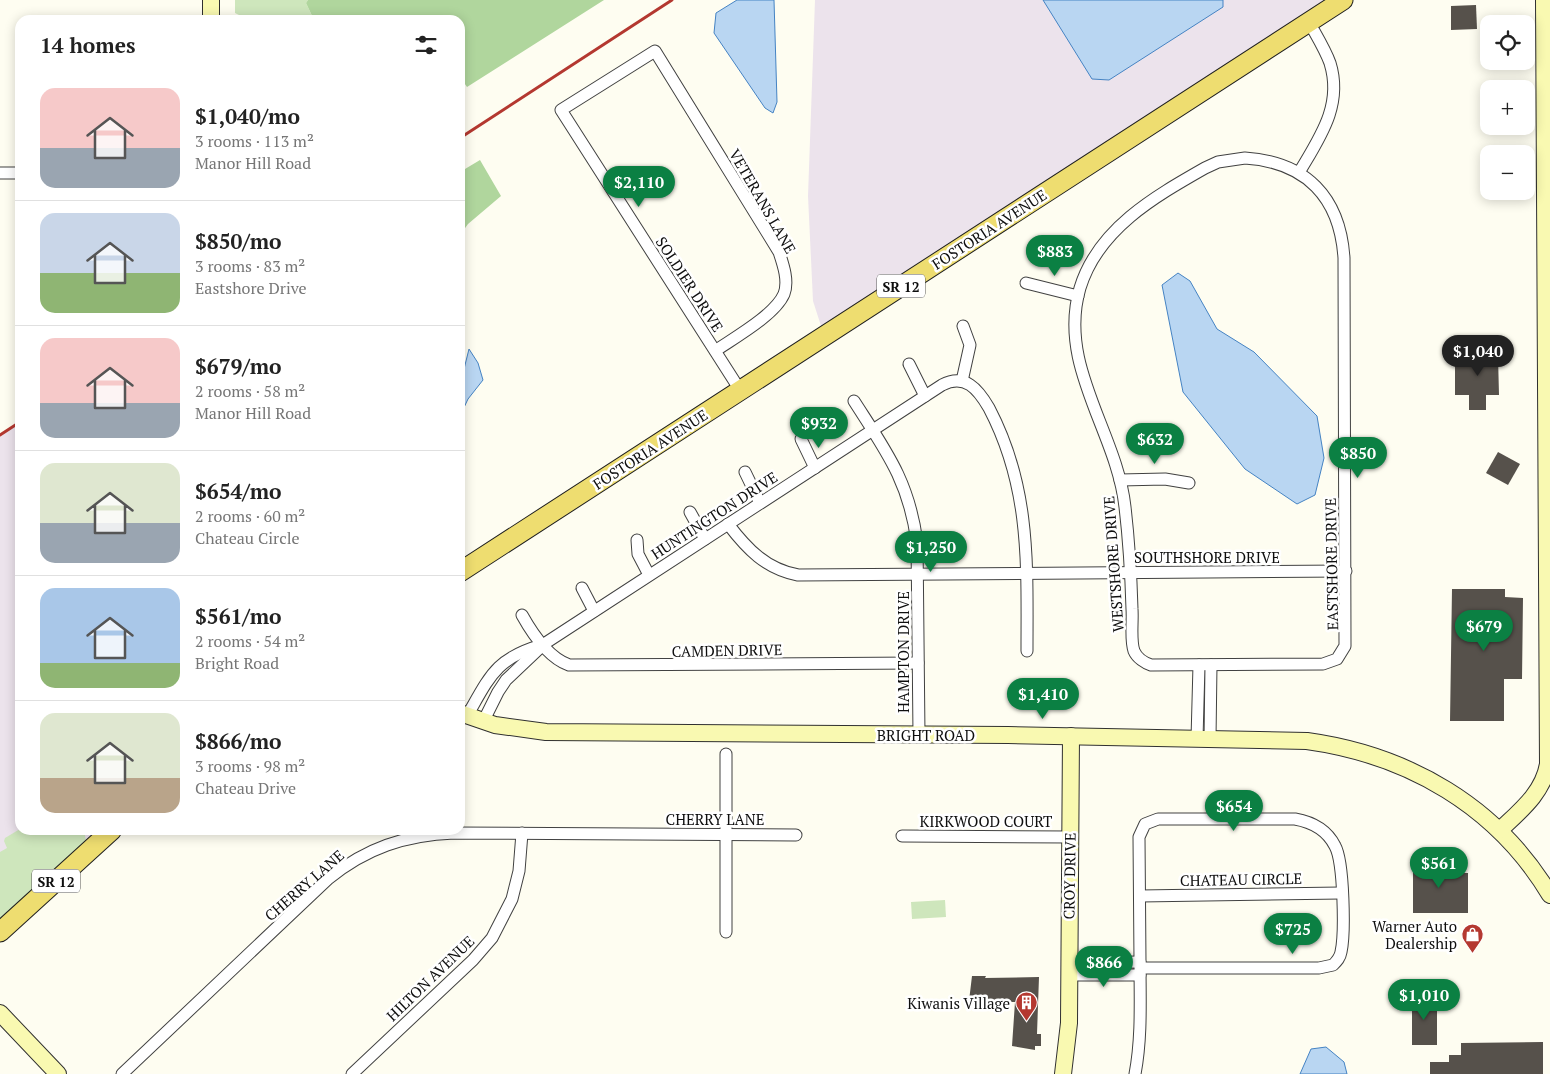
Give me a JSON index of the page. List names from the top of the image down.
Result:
{
  "streets": {
    "main road": ["FOSTORIA AVENUE", "SR 12"],
    "street": [
      "VETERANS LANE",
      "SOLDIER DRIVE",
      "HUNTINGTON DRIVE",
      "SOUTHSHORE DRIVE",
      "WESTSHORE DRIVE",
      "EASTSHORE DRIVE",
      "CAMDEN DRIVE",
      "HAMPTON DRIVE",
      "BRIGHT ROAD",
      "CHERRY LANE",
      "KIRKWOOD COURT",
      "CROY DRIVE",
      "CHATEAU CIRCLE",
      "HILTON AVENUE"
    ]
  },
  "crossings": [
    ["VETERANS LANE", "SOLDIER DRIVE"],
    ["FOSTORIA AVENUE", "SOLDIER DRIVE"],
    ["HUNTINGTON DRIVE", "SOUTHSHORE DRIVE"],
    ["HUNTINGTON DRIVE", "CAMDEN DRIVE"],
    ["HUNTINGTON DRIVE", "HAMPTON DRIVE"],
    ["HUNTINGTON DRIVE", "BRIGHT ROAD"],
    ["SOUTHSHORE DRIVE", "WESTSHORE DRIVE"],
    ["SOUTHSHORE DRIVE", "EASTSHORE DRIVE"],
    ["SOUTHSHORE DRIVE", "HAMPTON DRIVE"],
    ["WESTSHORE DRIVE", "EASTSHORE DRIVE"],
    ["CAMDEN DRIVE", "HAMPTON DRIVE"],
    ["HAMPTON DRIVE", "BRIGHT ROAD"],
    ["BRIGHT ROAD", "CROY DRIVE"],
    ["CHERRY LANE", "HILTON AVENUE"],
    ["KIRKWOOD COURT", "CROY DRIVE"]
  ],
  "places": {
    "shop": ["Warner Auto Dealership"],
    "building": ["Kiwanis Village"]
  },
  "page": {
    "map_buttons": ["+", "−"],
    "heading": "14 homes",
    "list": [
      {
        "name": "$1,040/mo",
        "note": "3 rooms · 113 m² · Manor Hill Road"
      },
      {
        "name": "$850/mo",
        "note": "3 rooms · 83 m² · Eastshore Drive"
      },
      {
        "name": "$679/mo",
        "note": "2 rooms · 58 m² · Manor Hill Road"
      },
      {
        "name": "$654/mo",
        "note": "2 rooms · 60 m² · Chateau Circle"
      },
      {
        "name": "$561/mo",
        "note": "2 rooms · 54 m² · Bright Road"
      },
      {
        "name": "$866/mo",
        "note": "3 rooms · 98 m² · Chateau Drive"
      }
    ],
    "price": [
      "$2,110",
      "$883",
      "$1,040",
      "$932",
      "$632",
      "$850",
      "$1,250",
      "$679",
      "$1,410",
      "$654",
      "$561",
      "$725",
      "$866",
      "$1,010"
    ]
  }
}
